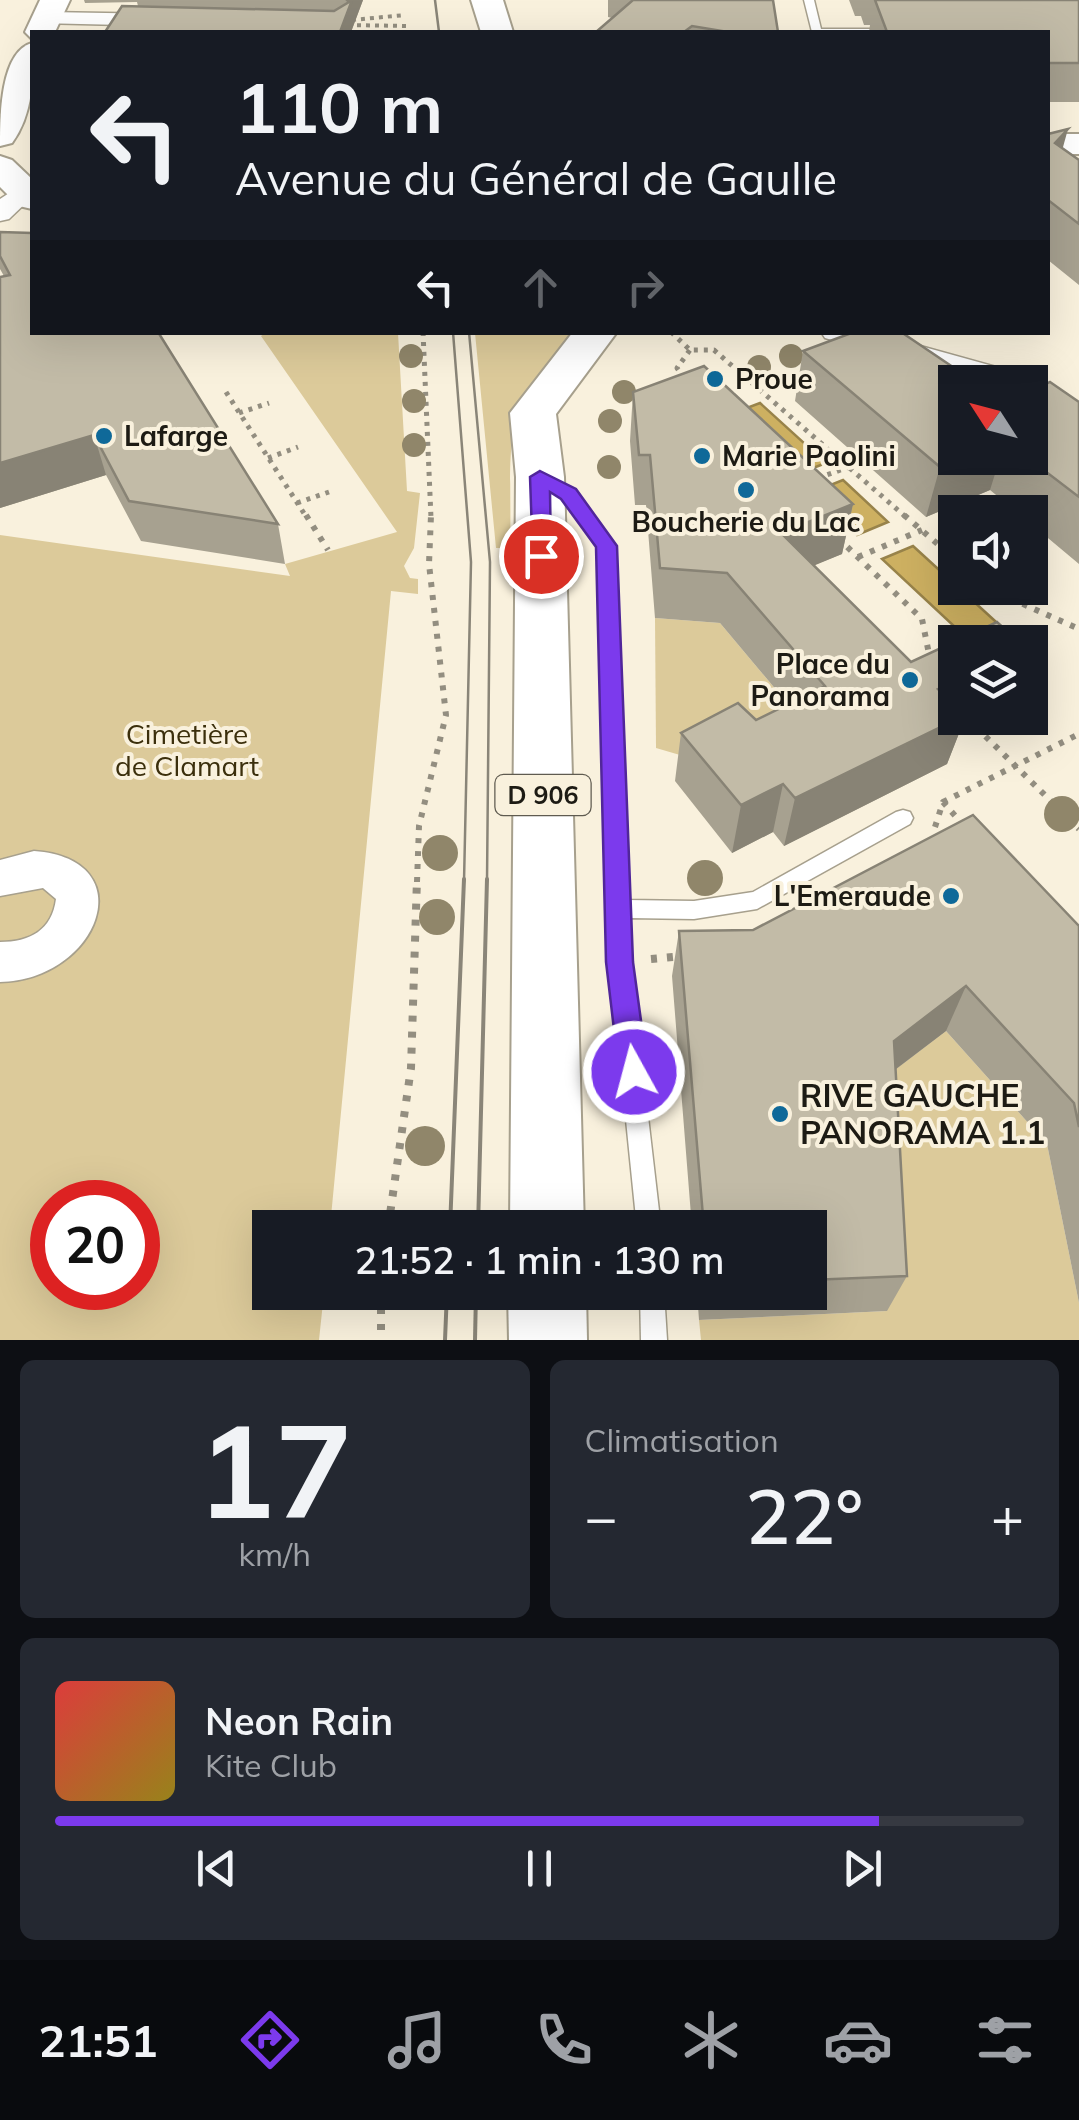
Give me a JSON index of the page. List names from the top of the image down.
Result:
{
  "streets": {
    "main road": ["D 906"]
  },
  "parks": ["Cimetière de Clamart"],
  "places": [
    "Proue",
    "Lafarge",
    "Marie Paolini",
    "Boucherie du Lac",
    "Place du Panorama",
    "L'Emeraude",
    "RIVE GAUCHE PANORAMA 1.1"
  ],
  "north": "top left",
  "page": {
    "turn": ["110 m", "Avenue du Général de Gaulle"],
    "limit": "20",
    "trip": "21:52 · 1 min · 130 m",
    "tile": [
      ["17", "km/h"],
      "Climatisation"
    ],
    "heat": ["−", "22°", "+"],
    "song": ["Neon Rain", "Kite Club"],
    "tabs": "21:51"
  }
}
